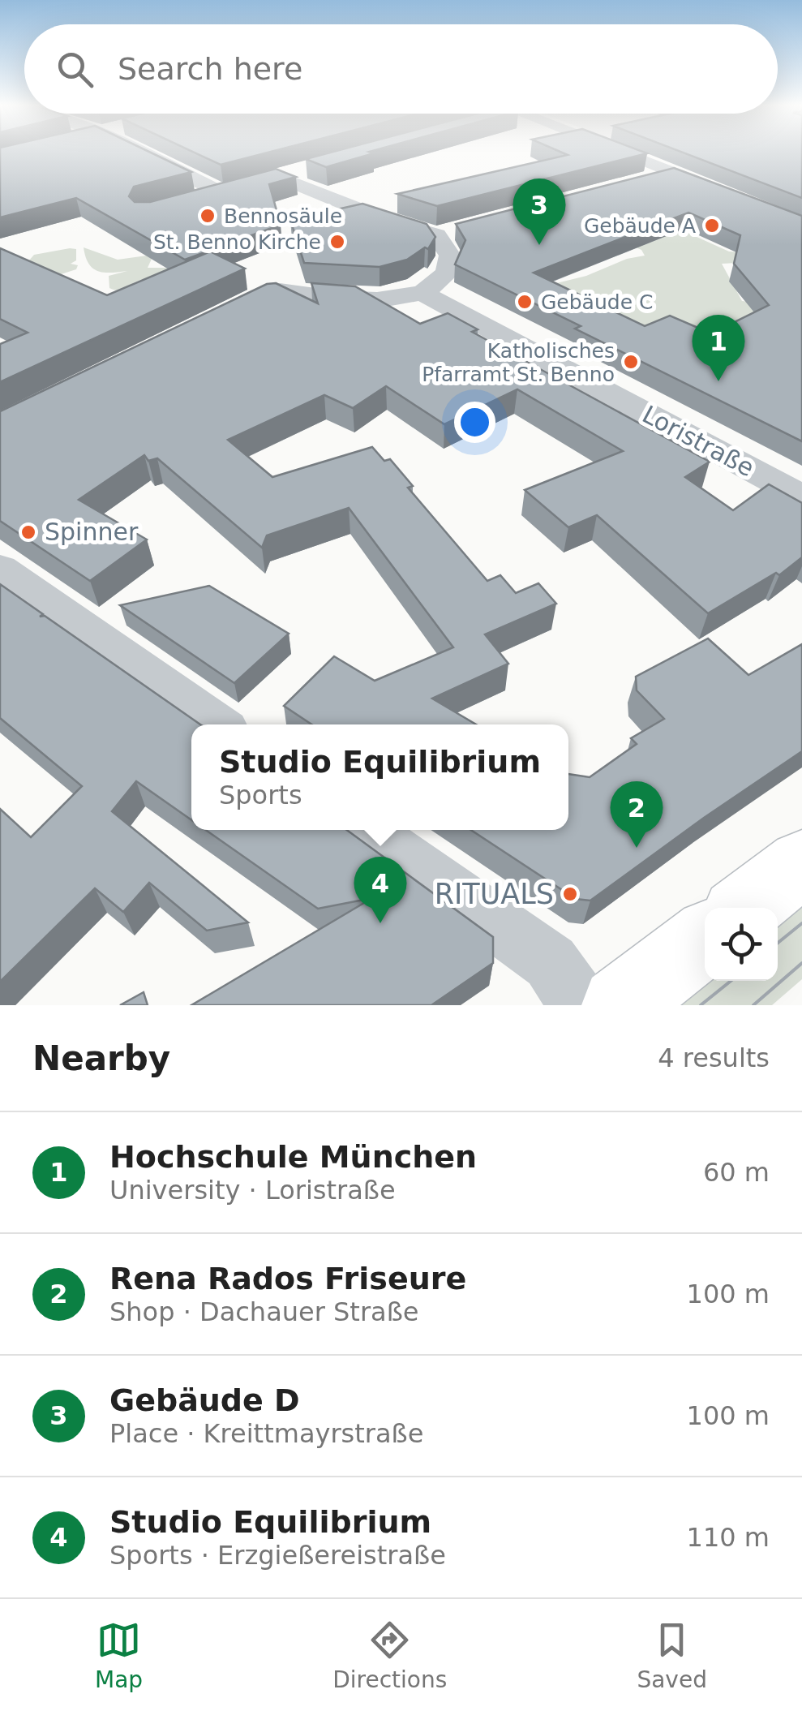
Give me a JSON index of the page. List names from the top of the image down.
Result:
{
  "streets": {
    "street": ["Loristraße"]
  },
  "places": [
    "Bennosäule",
    "Gebäude A",
    "St. Benno Kirche",
    "Gebäude C",
    "Katholisches Pfarramt St. Benno",
    "Spinner",
    "RITUALS"
  ],
  "page": {
    "search": "Search here",
    "pins": [
      "3",
      "1",
      "2",
      "4"
    ],
    "popup": ["Studio Equilibrium", "Sports"],
    "heading": ["Nearby", "4 results"],
    "list": [
      {
        "mark": "1",
        "name": "Hochschule München",
        "note": "University · Loristraße",
        "value": "60 m"
      },
      {
        "mark": "2",
        "name": "Rena Rados Friseure",
        "note": "Shop · Dachauer Straße",
        "value": "100 m"
      },
      {
        "mark": "3",
        "name": "Gebäude D",
        "note": "Place · Kreittmayrstraße",
        "value": "100 m"
      },
      {
        "mark": "4",
        "name": "Studio Equilibrium",
        "note": "Sports · Erzgießereistraße",
        "value": "110 m"
      }
    ],
    "nav": ["Map", "Directions", "Saved"]
  }
}
